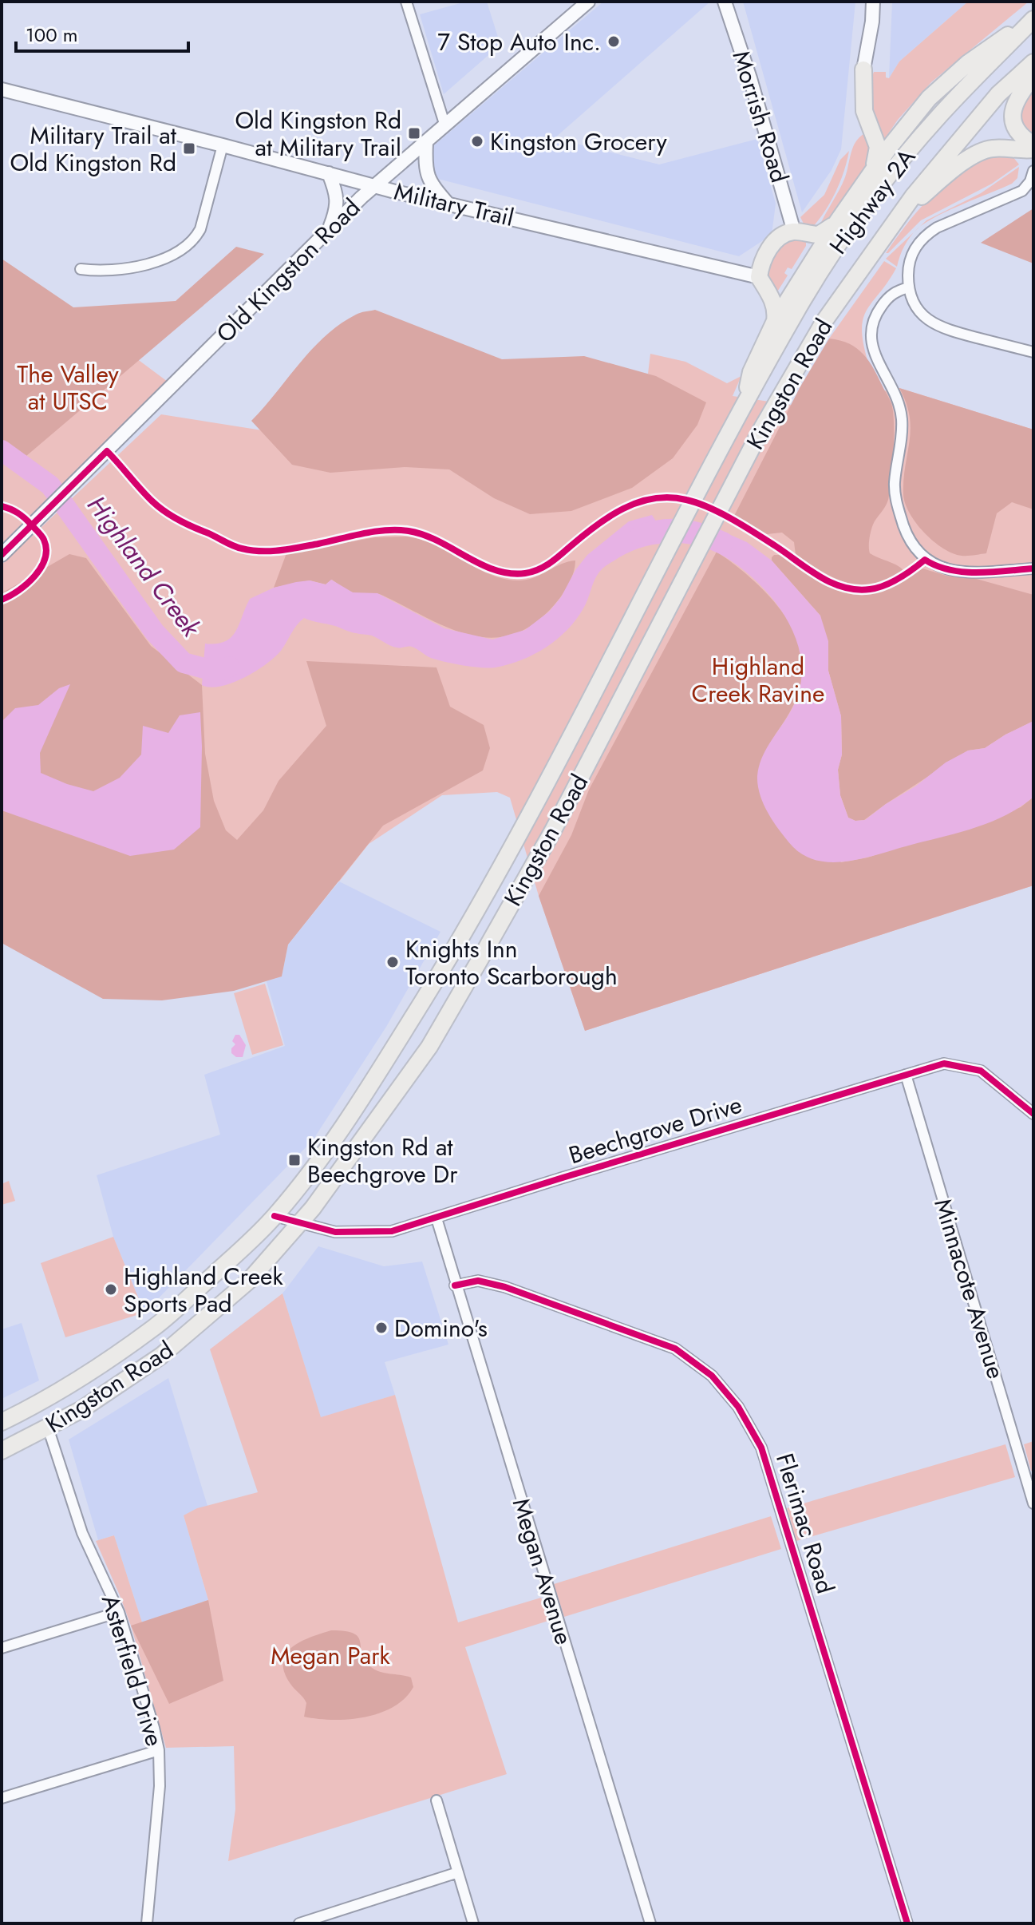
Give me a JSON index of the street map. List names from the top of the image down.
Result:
{
  "streets": {
    "main road": ["Highway 2A", "Kingston Road"],
    "street": [
      "Morrish Road",
      "Military Trail",
      "Old Kingston Road",
      "Beechgrove Drive",
      "Minnacote Avenue",
      "Flerimac Road",
      "Megan Avenue",
      "Asterfield Drive"
    ]
  },
  "crossings": [
    ["Highway 2A", "Kingston Road"],
    ["Military Trail", "Old Kingston Road"],
    ["Kingston Road", "Beechgrove Drive"],
    ["Kingston Road", "Asterfield Drive"],
    ["Beechgrove Drive", "Minnacote Avenue"],
    ["Beechgrove Drive", "Megan Avenue"],
    ["Flerimac Road", "Megan Avenue"]
  ],
  "water": ["Highland Creek"],
  "parks": ["The Valley at UTSC", "Highland Creek Ravine", "Megan Park"],
  "places": {
    "other": [
      "7 Stop Auto Inc.",
      "Kingston Grocery",
      "Knights Inn Toronto Scarborough",
      "Highland Creek Sports Pad",
      "Domino's"
    ],
    "transit": ["Old Kingston Rd at Military Trail", "Military Trail at Old Kingston Rd", "Kingston Rd at Beechgrove Dr"]
  },
  "scale_bar": "100 m"
}
